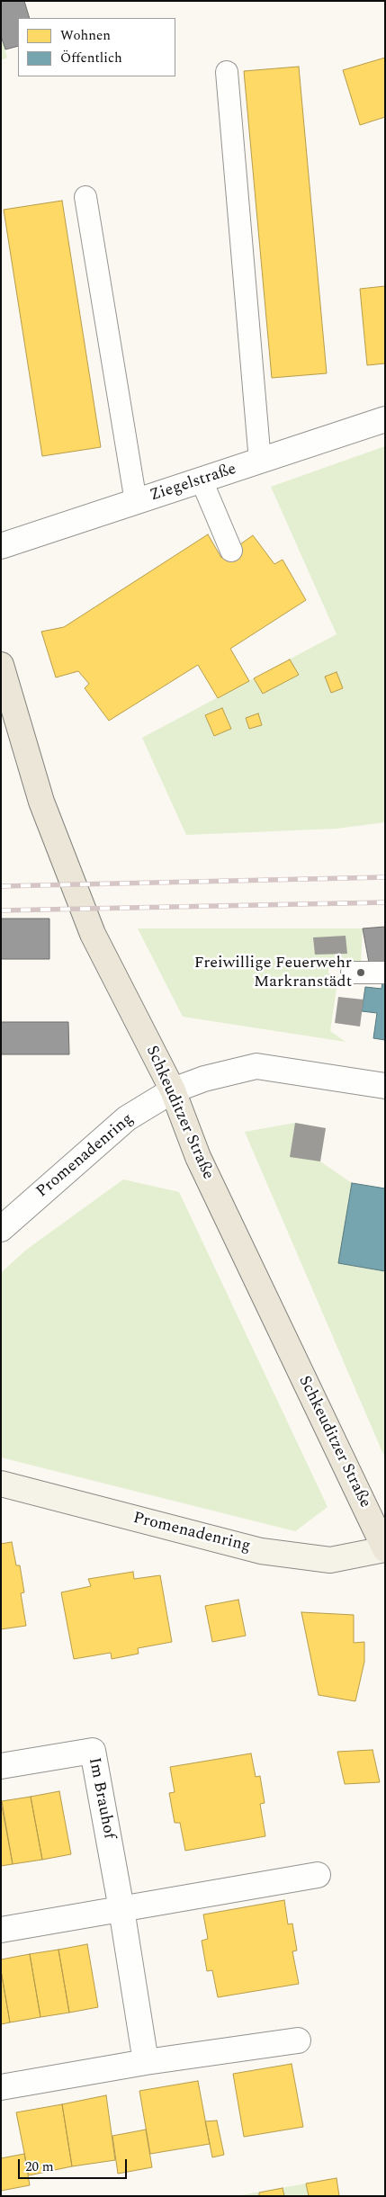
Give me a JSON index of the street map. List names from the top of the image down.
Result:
{
  "streets": {
    "main road": ["Schkeuditzer Straße", "Promenadenring"],
    "street": ["Ziegelstraße", "Im Brauhof"]
  },
  "crossings": [
    ["Schkeuditzer Straße", "Promenadenring"]
  ],
  "places": ["Freiwillige Feuerwehr Markranstädt"],
  "legend": ["Wohnen", "Öffentlich"],
  "scale_bar": "20 m"
}
